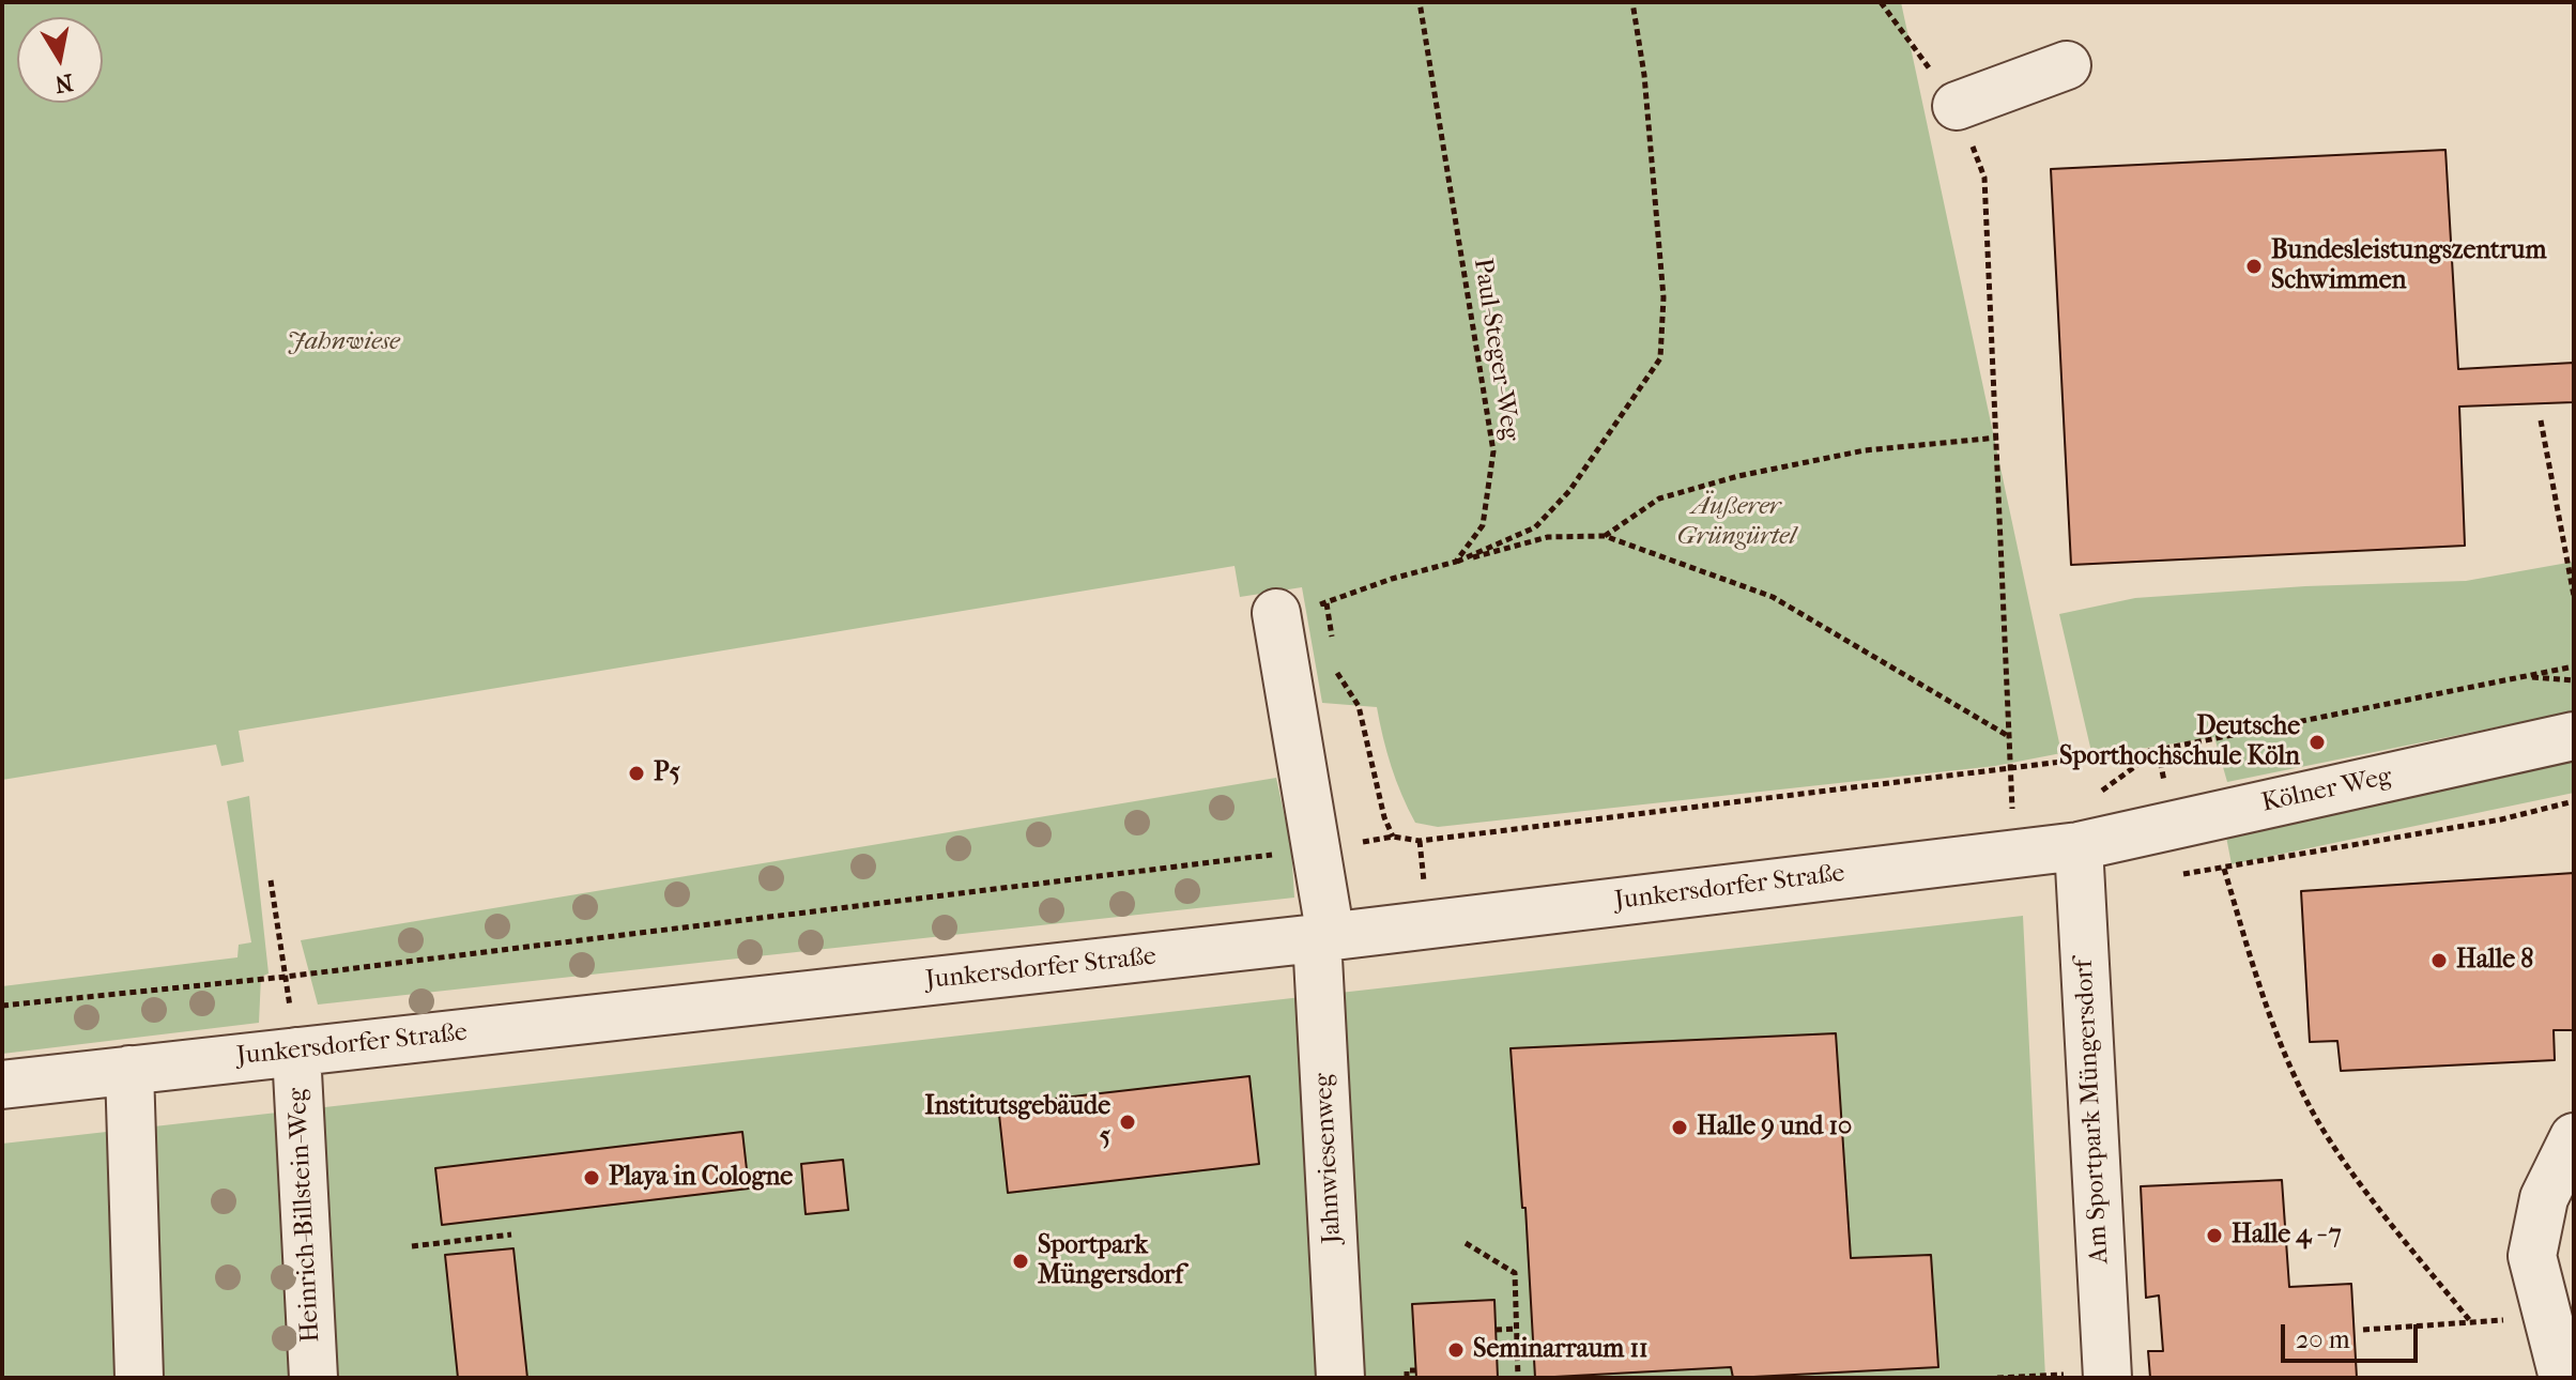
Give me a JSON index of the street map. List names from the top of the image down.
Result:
{
  "streets": {
    "street": [
      "Kölner Weg",
      "Junkersdorfer Straße",
      "Am Sportpark Müngersdorf",
      "Jahnwiesenweg",
      "Heinrich-Billstein-Weg"
    ],
    "path": ["Paul-Steger-Weg"]
  },
  "crossings": [
    ["Kölner Weg", "Junkersdorfer Straße"],
    ["Kölner Weg", "Am Sportpark Müngersdorf"],
    ["Junkersdorfer Straße", "Am Sportpark Müngersdorf"],
    ["Junkersdorfer Straße", "Jahnwiesenweg"],
    ["Junkersdorfer Straße", "Heinrich-Billstein-Weg"]
  ],
  "parks": ["Jahnwiese", "Äußerer Grüngürtel"],
  "places": [
    "Bundesleistungszentrum Schwimmen",
    "Deutsche Sporthochschule Köln",
    "P5",
    "Halle 8",
    "Institutsgebäude 5",
    "Halle 9 und 10",
    "Playa in Cologne",
    "Halle 4 - 7",
    "Sportpark Müngersdorf",
    "Seminarraum 11"
  ],
  "scale_bar": "20 m",
  "north": "bottom"
}
